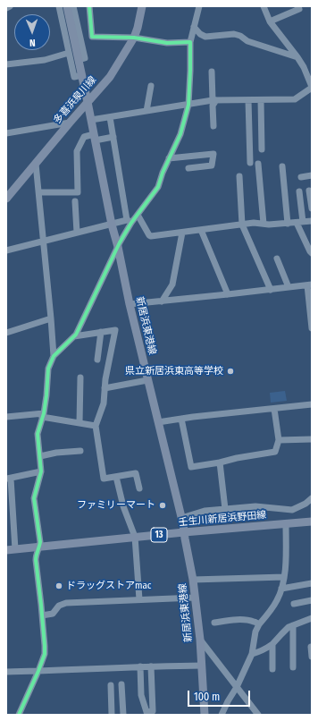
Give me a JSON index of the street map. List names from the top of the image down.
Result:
{
  "streets": {
    "main road": [
      "多喜浜泉川線",
      "新居浜東港線",
      "壬生川新居浜野田線",
      "13"
    ]
  },
  "crossings": [
    ["多喜浜泉川線", "新居浜東港線"],
    ["新居浜東港線", "壬生川新居浜野田線"]
  ],
  "places": ["県立新居浜東高等学校", "ファミリーマート", "ドラッグストアmac"],
  "scale_bar": "100 m",
  "north": "bottom"
}
